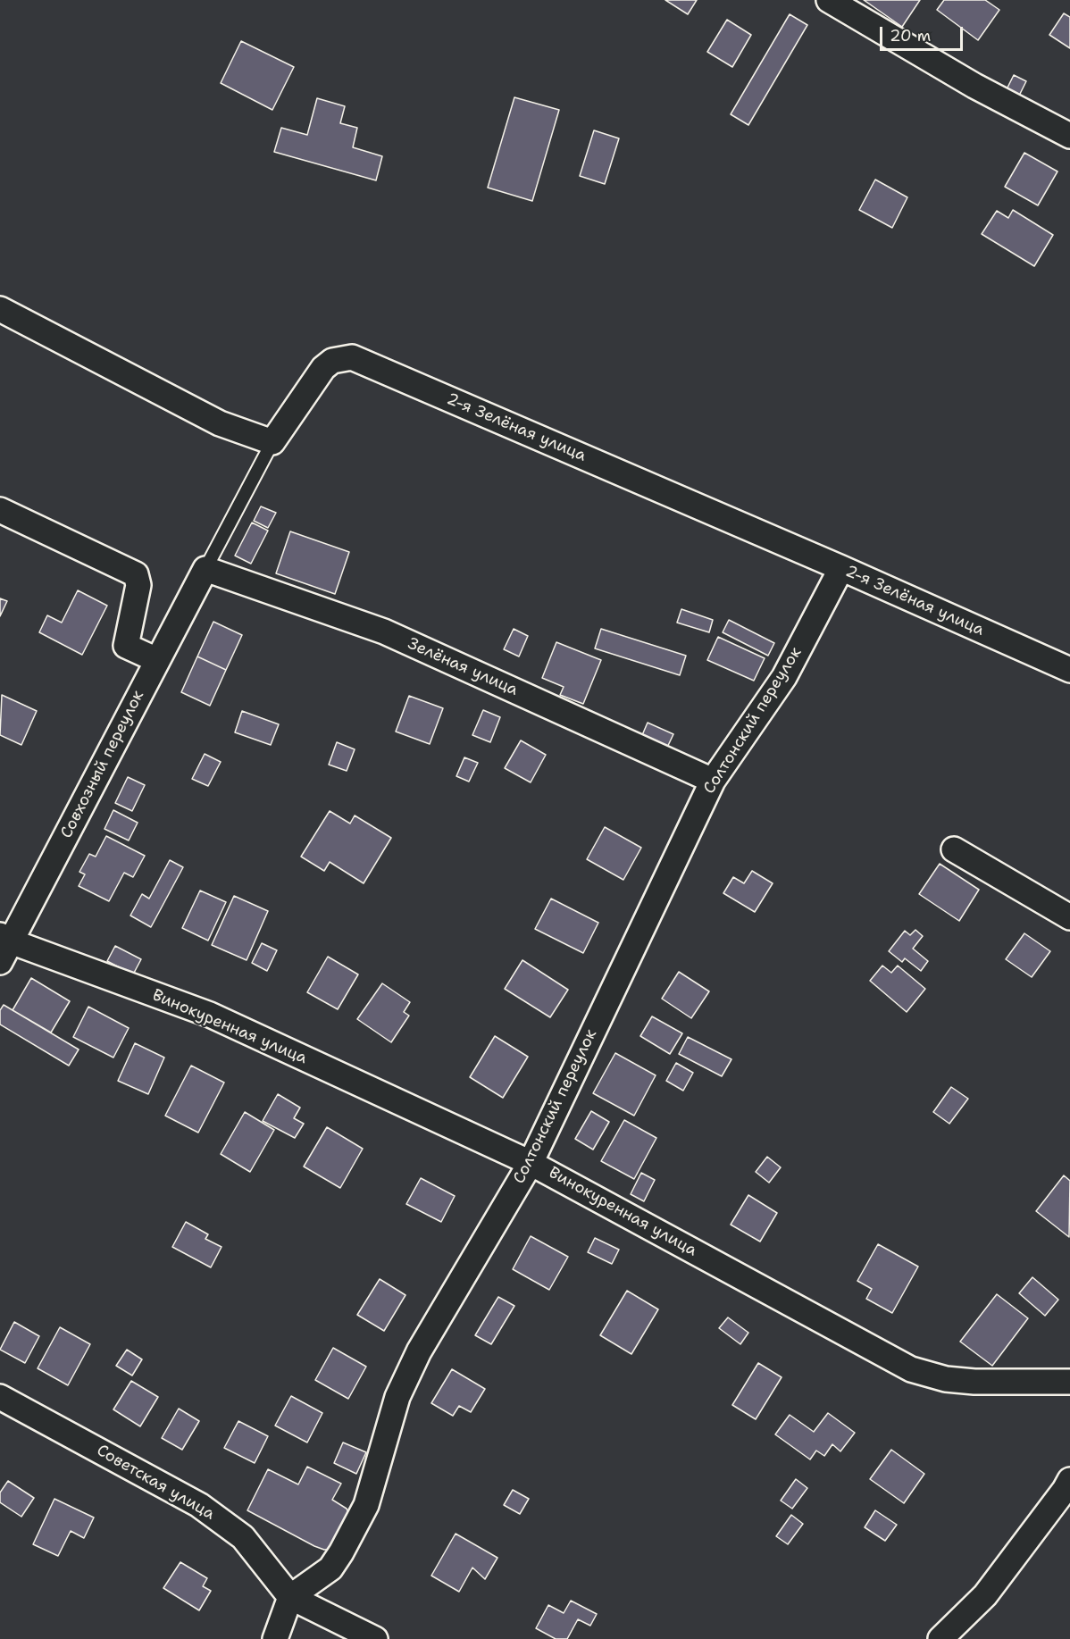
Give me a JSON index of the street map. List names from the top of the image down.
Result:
{
  "streets": {
    "street": [
      "2-я Зелёная улица",
      "Зелёная улица",
      "Солтонский переулок",
      "Совхозный переулок",
      "Винокуренная улица",
      "Советская улица"
    ]
  },
  "crossings": [
    ["2-я Зелёная улица", "Солтонский переулок"],
    ["Зелёная улица", "Солтонский переулок"],
    ["Зелёная улица", "Совхозный переулок"],
    ["Солтонский переулок", "Винокуренная улица"],
    ["Солтонский переулок", "Советская улица"],
    ["Совхозный переулок", "Винокуренная улица"]
  ],
  "scale_bar": "20 m"
}
